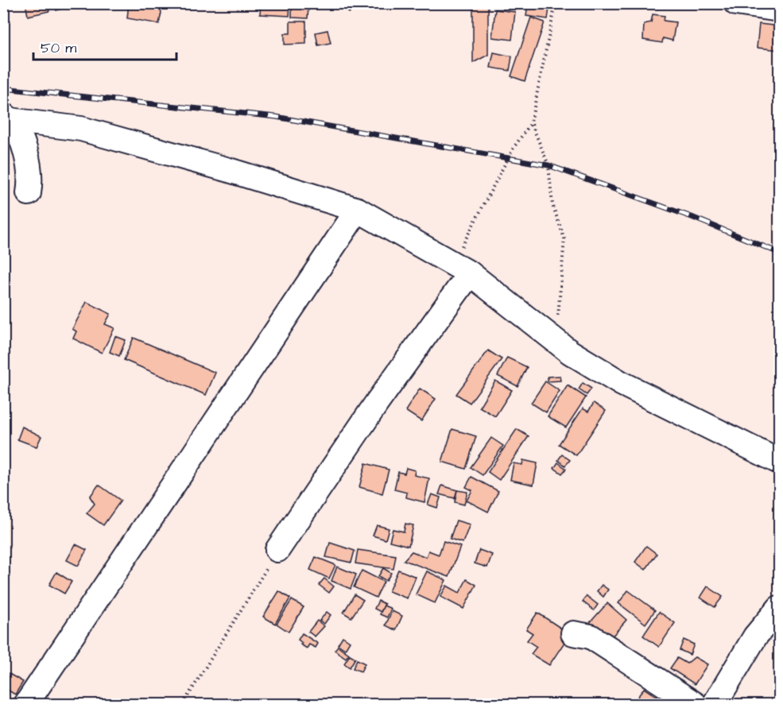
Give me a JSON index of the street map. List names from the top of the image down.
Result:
{
  "scale_bar": "50 m"
}
